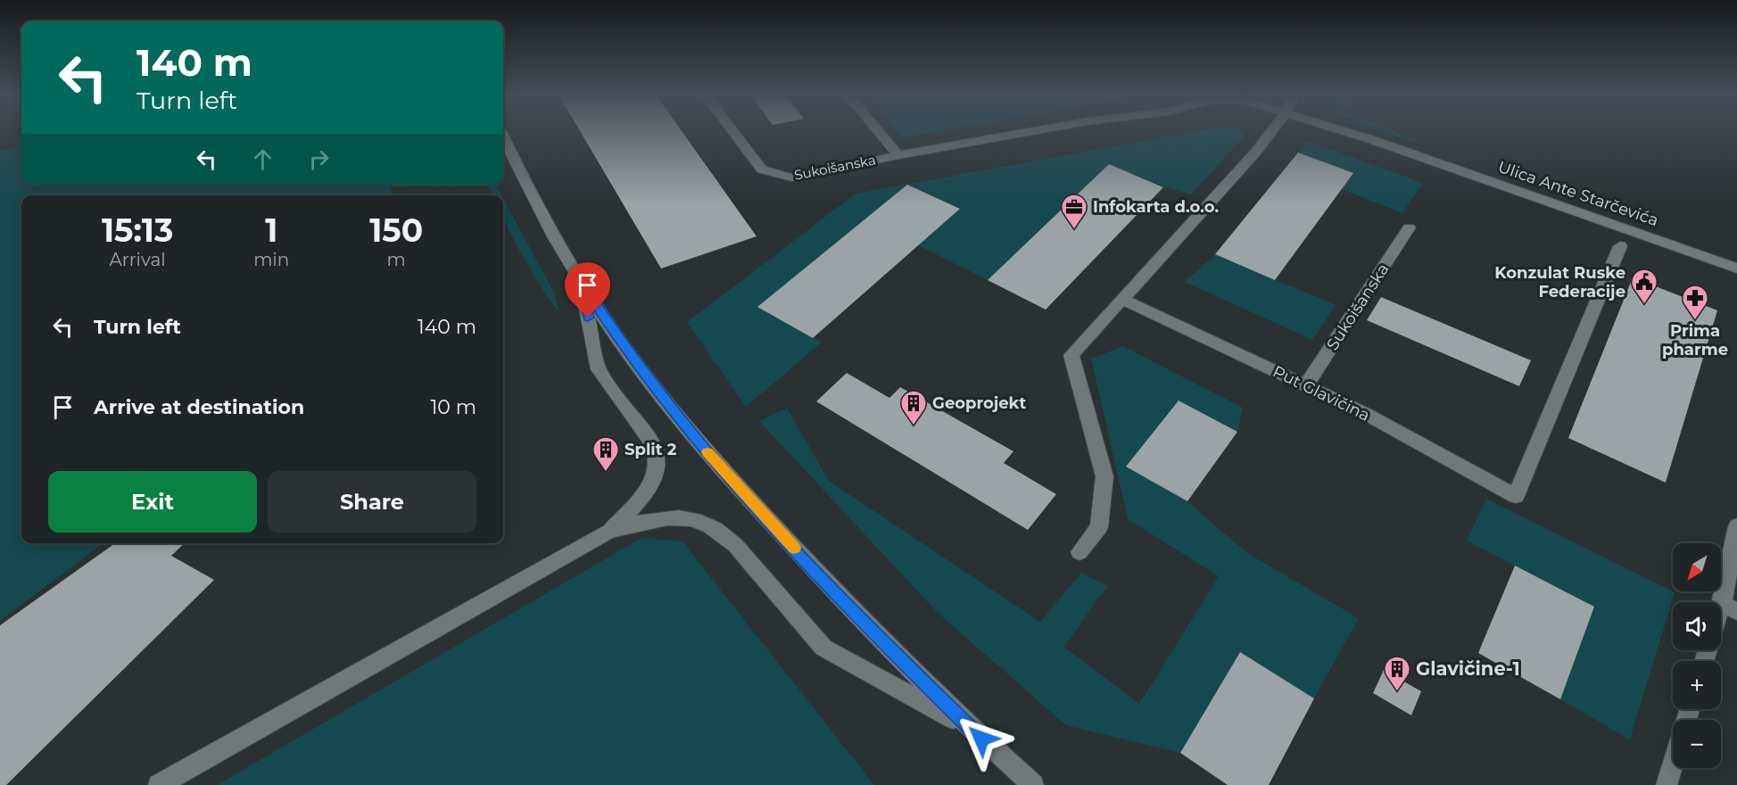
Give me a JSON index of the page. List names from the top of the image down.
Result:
{
  "streets": {
    "street": ["Sukoišanska", "Ulica Ante Starčevića", "Put Glavičina"]
  },
  "crossings": [
    ["Sukoišanska", "Put Glavičina"]
  ],
  "places": {
    "office": ["Infokarta d.o.o."],
    "public building": ["Konzulat Ruske Federacije"],
    "pharmacy": ["Prima pharme"],
    "building": ["Geoprojekt", "Split 2", "Glavičine-1"]
  },
  "north": "bottom left",
  "page": {
    "turn": ["140 m", "Turn left"],
    "eta": [
      "15:13",
      "Arrival",
      "1",
      "min",
      "150",
      "m"
    ],
    "list": [
      {
        "name": "Turn left",
        "value": "140 m"
      },
      {
        "name": "Arrive at destination",
        "value": "10 m"
      }
    ],
    "buttons": ["Exit", "Share"],
    "map_buttons": ["+", "−"]
  }
}
